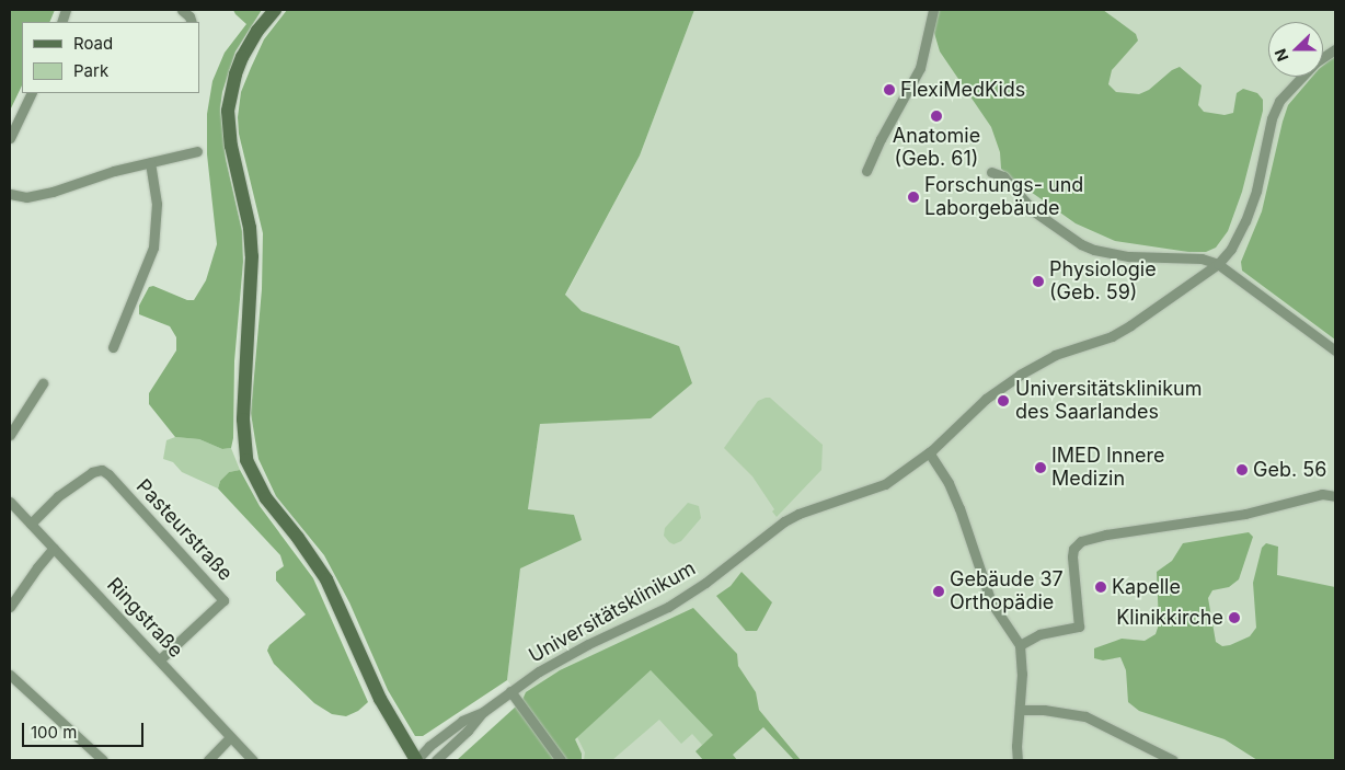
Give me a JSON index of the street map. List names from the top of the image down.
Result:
{
  "streets": {
    "street": ["Pasteurstraße", "Universitätsklinikum", "Ringstraße"]
  },
  "crossings": [
    ["Pasteurstraße", "Ringstraße"]
  ],
  "places": [
    "FlexiMedKids",
    "Anatomie (Geb. 61)",
    "Forschungs- und Laborgebäude",
    "Physiologie (Geb. 59)",
    "Universitätsklinikum des Saarlandes",
    "IMED Innere Medizin",
    "Geb. 56",
    "Kapelle",
    "Gebäude 37 Orthopädie",
    "Klinikkirche"
  ],
  "legend": ["Road", "Park"],
  "scale_bar": "100 m",
  "north": "left"
}
